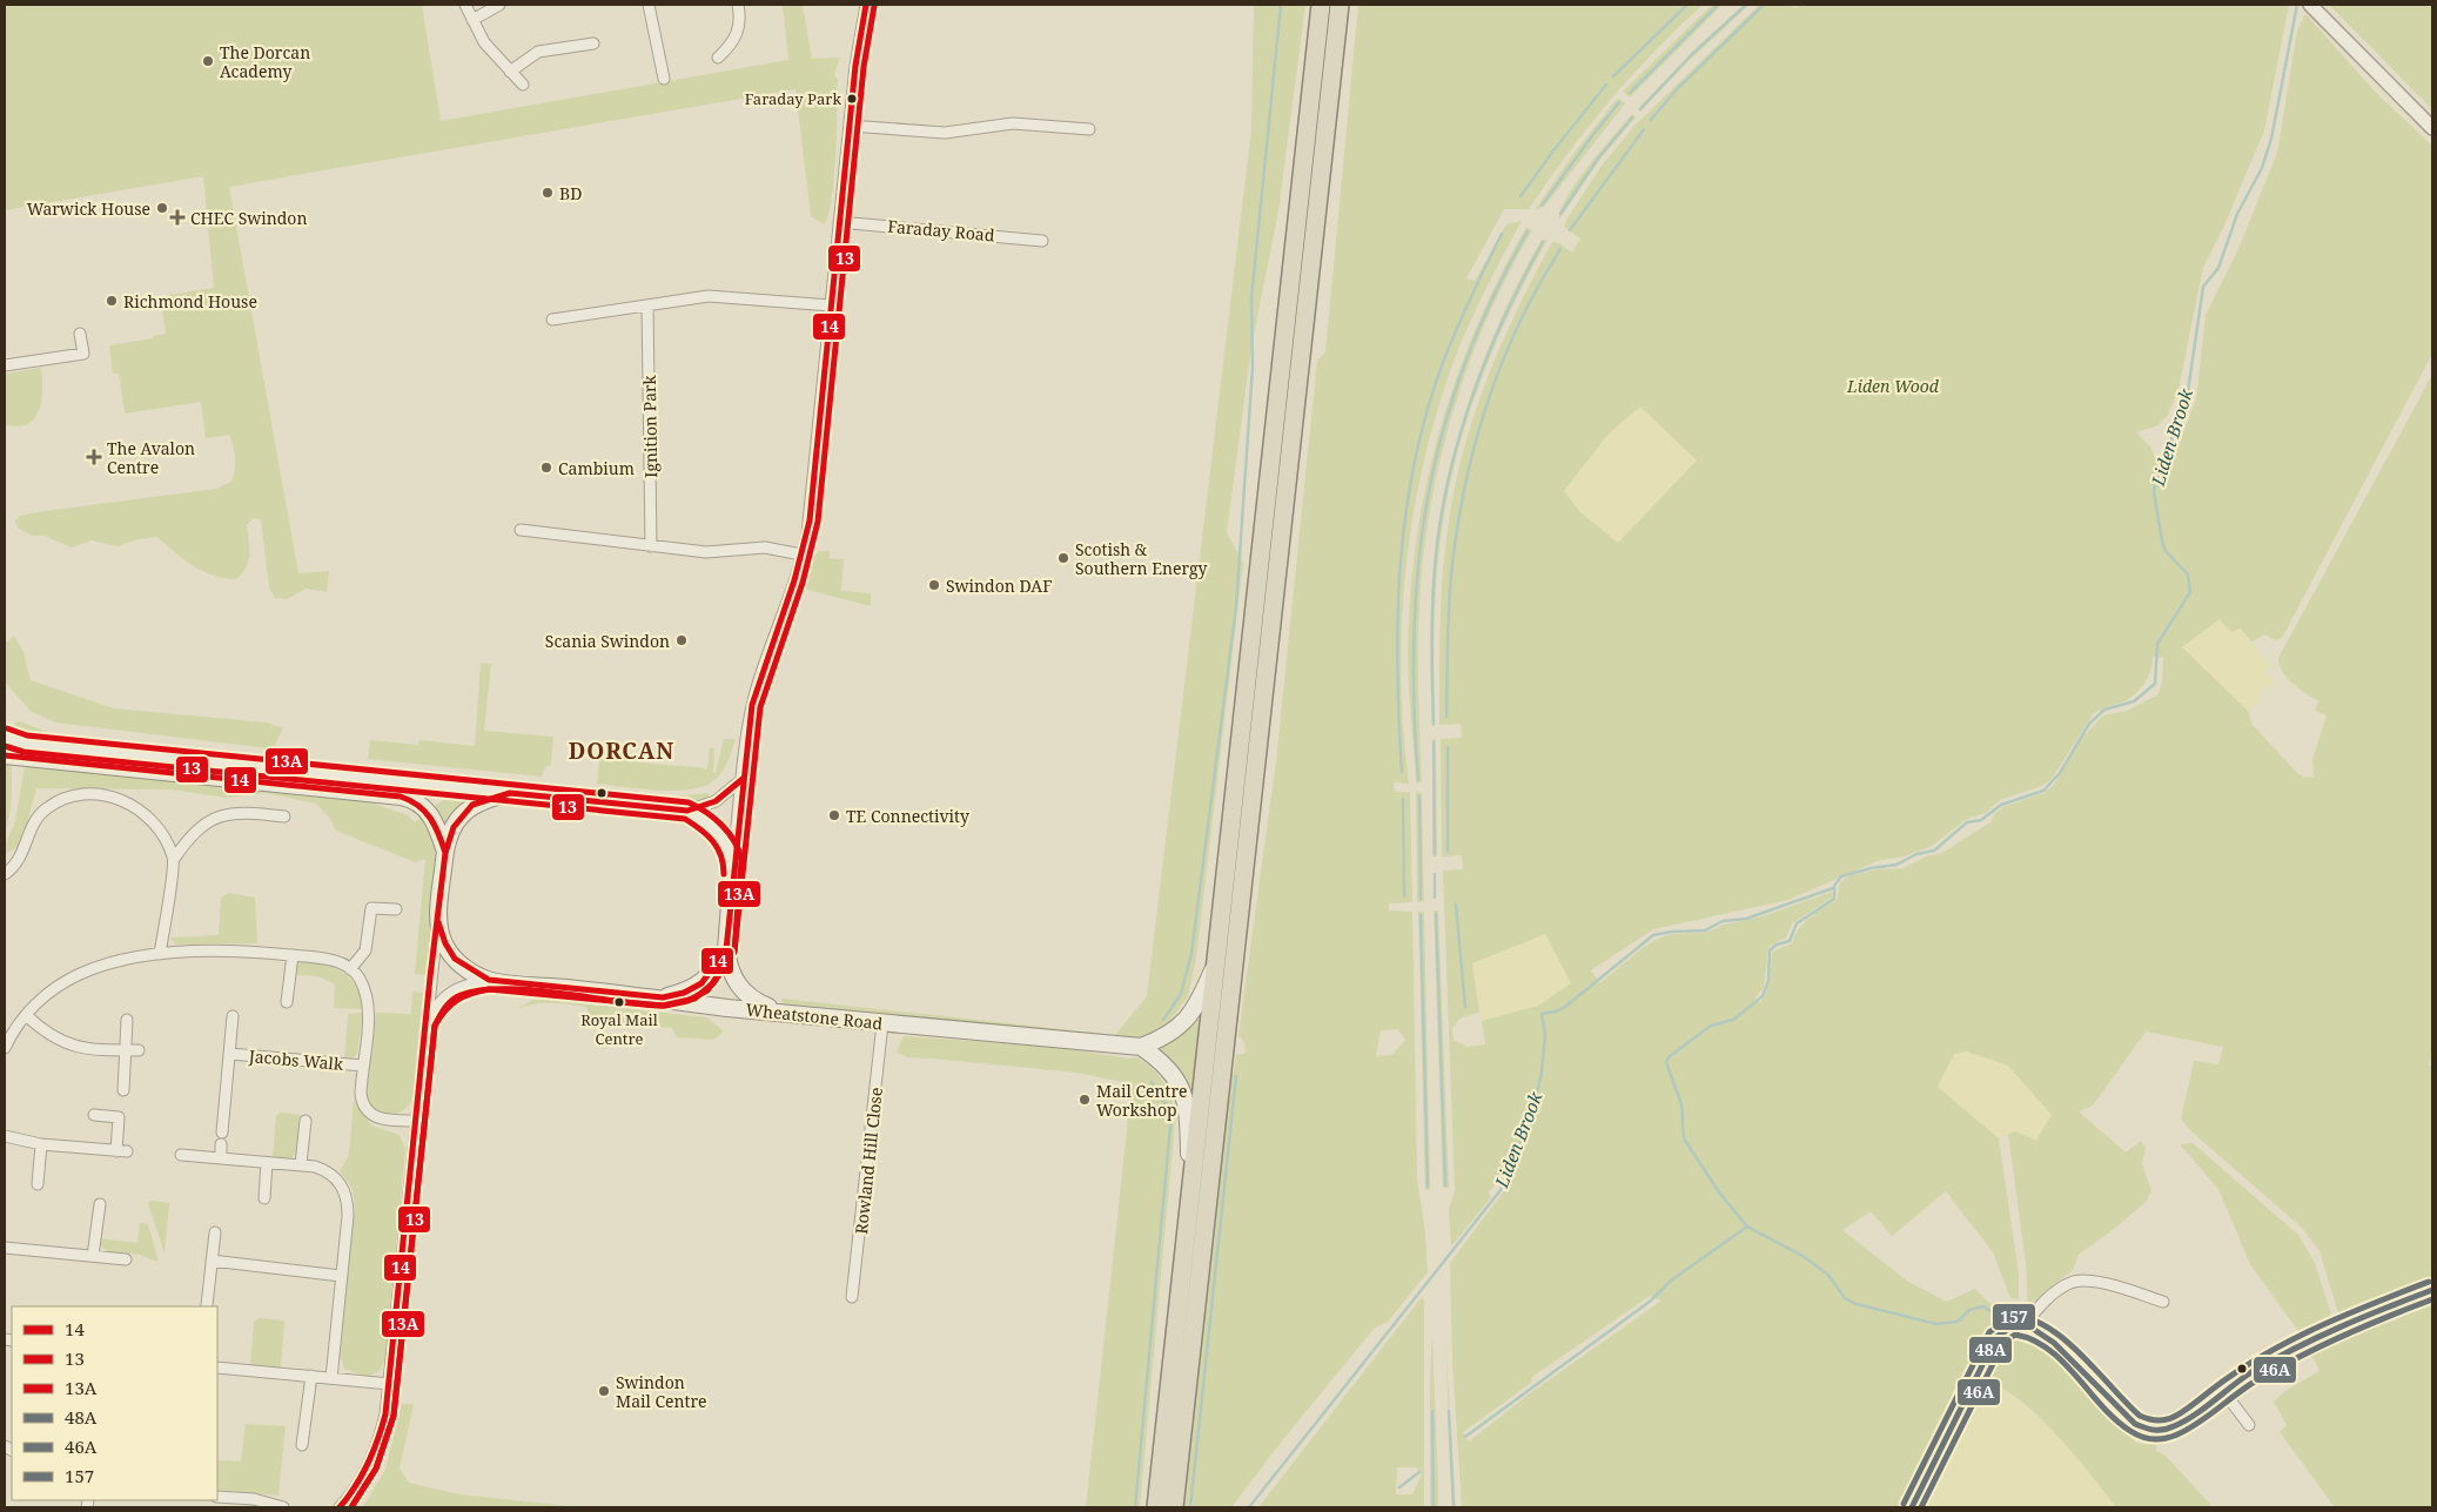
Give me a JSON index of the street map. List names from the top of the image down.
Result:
{
  "streets": {
    "main road": ["Wheatstone Road"],
    "street": [
      "Faraday Road",
      "Ignition Park",
      "Jacobs Walk",
      "Rowland Hill Close"
    ]
  },
  "crossings": [
    ["Wheatstone Road", "Rowland Hill Close"]
  ],
  "districts": ["DORCAN"],
  "water": ["Liden Brook"],
  "parks": ["Liden Wood"],
  "places": {
    "other": [
      "The Dorcan Academy",
      "Faraday Park",
      "BD",
      "Warwick House",
      "Richmond House",
      "Cambium",
      "Scotish & Southern Energy",
      "Swindon DAF",
      "Scania Swindon",
      "TE Connectivity",
      "Royal Mail Centre",
      "Mail Centre Workshop",
      "Swindon Mail Centre"
    ],
    "health": ["CHEC Swindon", "The Avalon Centre"]
  },
  "lines": [
    "transit line 14",
    "transit line 13",
    "transit line 13A",
    "transit line 157",
    "transit line 48A",
    "transit line 46A"
  ],
  "legend": [
    "14",
    "13",
    "13A",
    "48A",
    "46A",
    "157"
  ]
}
